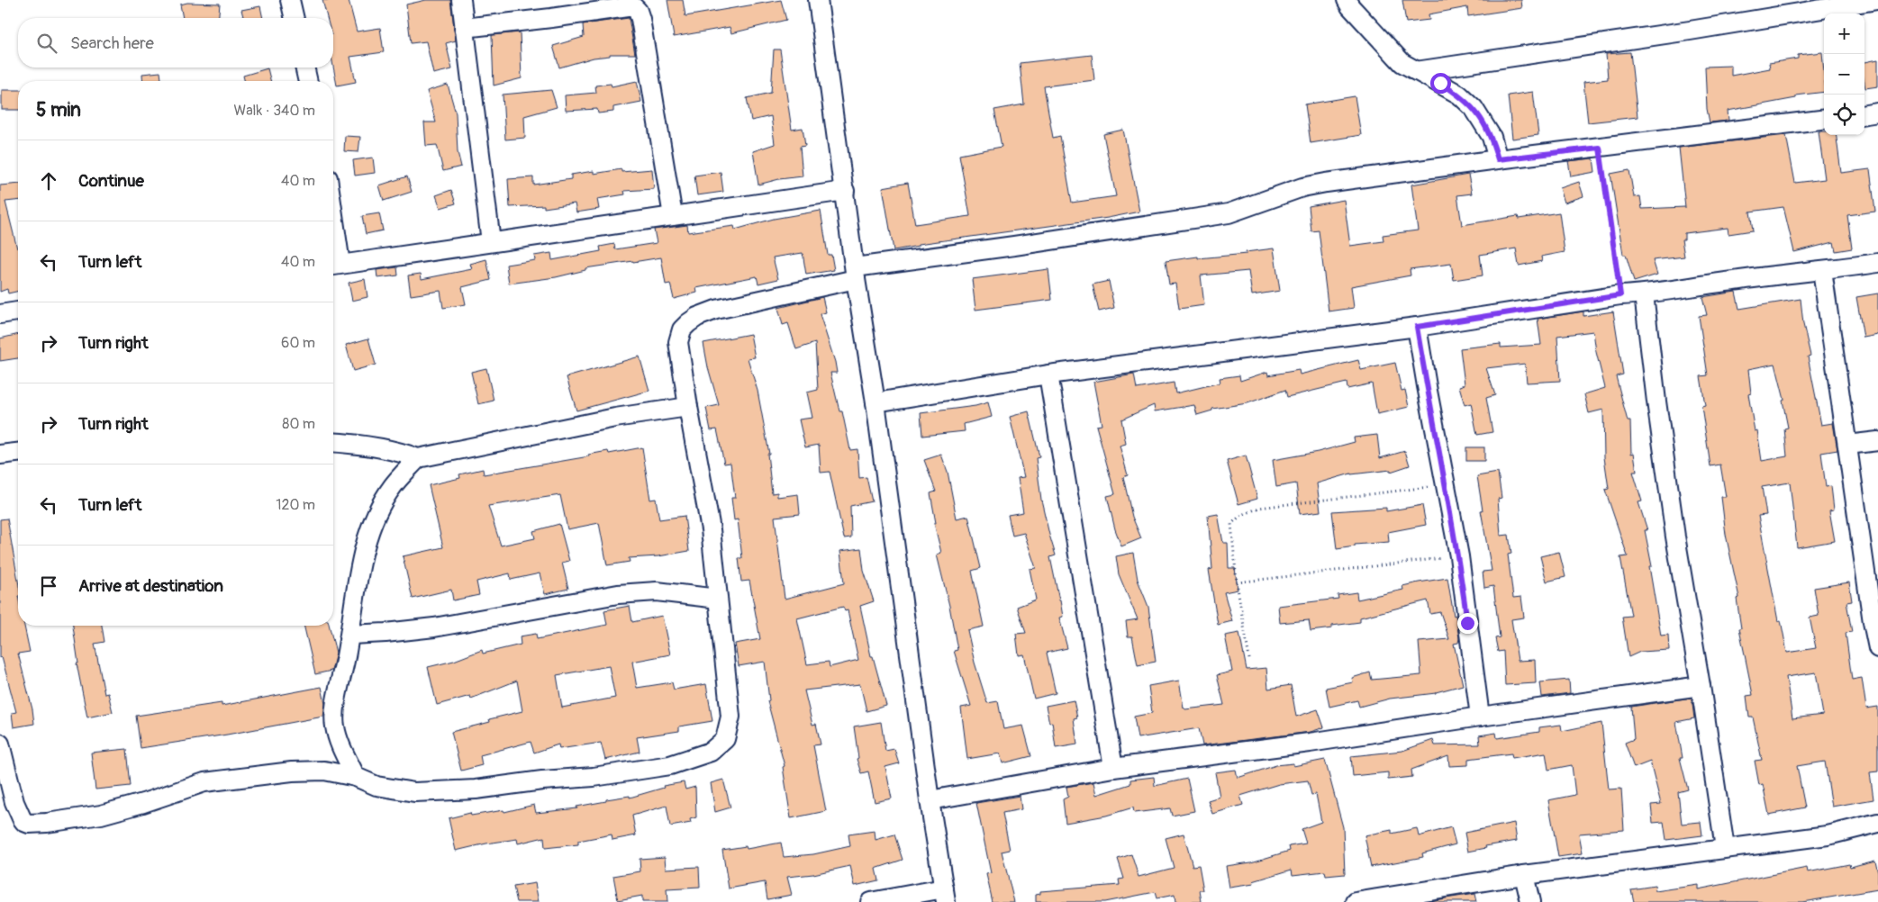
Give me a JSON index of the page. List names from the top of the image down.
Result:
{
  "page": {
    "map_buttons": ["+", "−"],
    "search": "Search here",
    "heading": ["5 min", "Walk · 340 m"],
    "list": [
      ["Continue", "40 m"],
      ["Turn left", "40 m"],
      ["Turn right", "60 m"],
      ["Turn right", "80 m"],
      ["Turn left", "120 m"],
      "Arrive at destination"
    ]
  }
}
